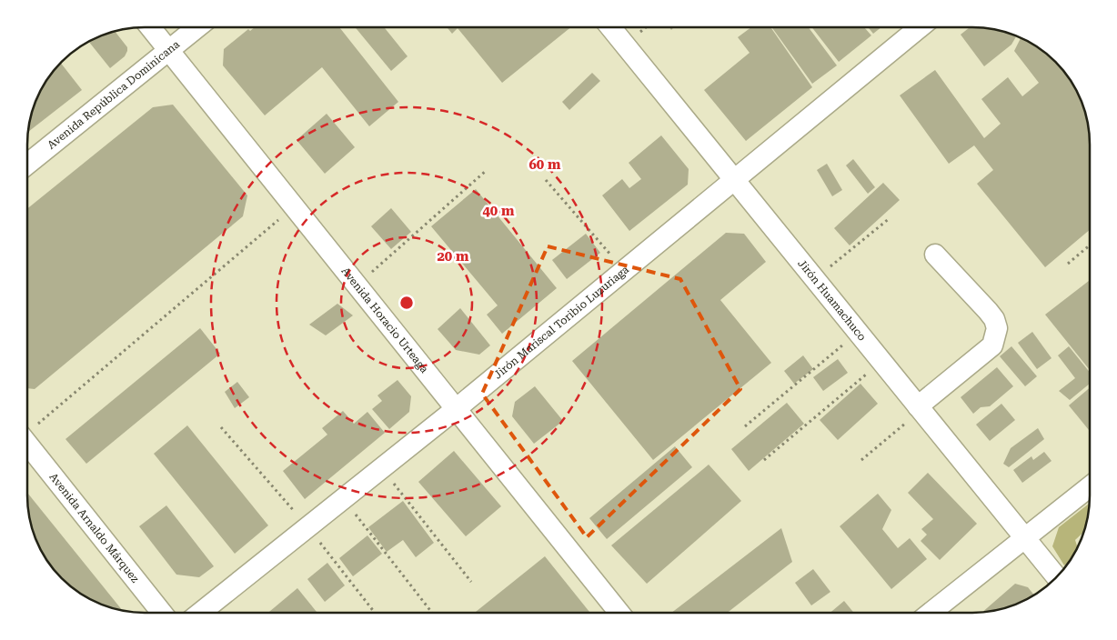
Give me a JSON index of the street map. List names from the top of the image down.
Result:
{
  "streets": {
    "street": [
      "Avenida República Dominicana",
      "Jirón Huamachuco",
      "Avenida Horacio Urteaga",
      "Jirón Mariscal Toribio Luzuriaga",
      "Avenida Arnaldo Márquez"
    ]
  },
  "crossings": [
    ["Avenida República Dominicana", "Avenida Horacio Urteaga"],
    ["Jirón Huamachuco", "Jirón Mariscal Toribio Luzuriaga"],
    ["Avenida Horacio Urteaga", "Jirón Mariscal Toribio Luzuriaga"]
  ],
  "rings": ["60 m", "40 m", "20 m"]
}
